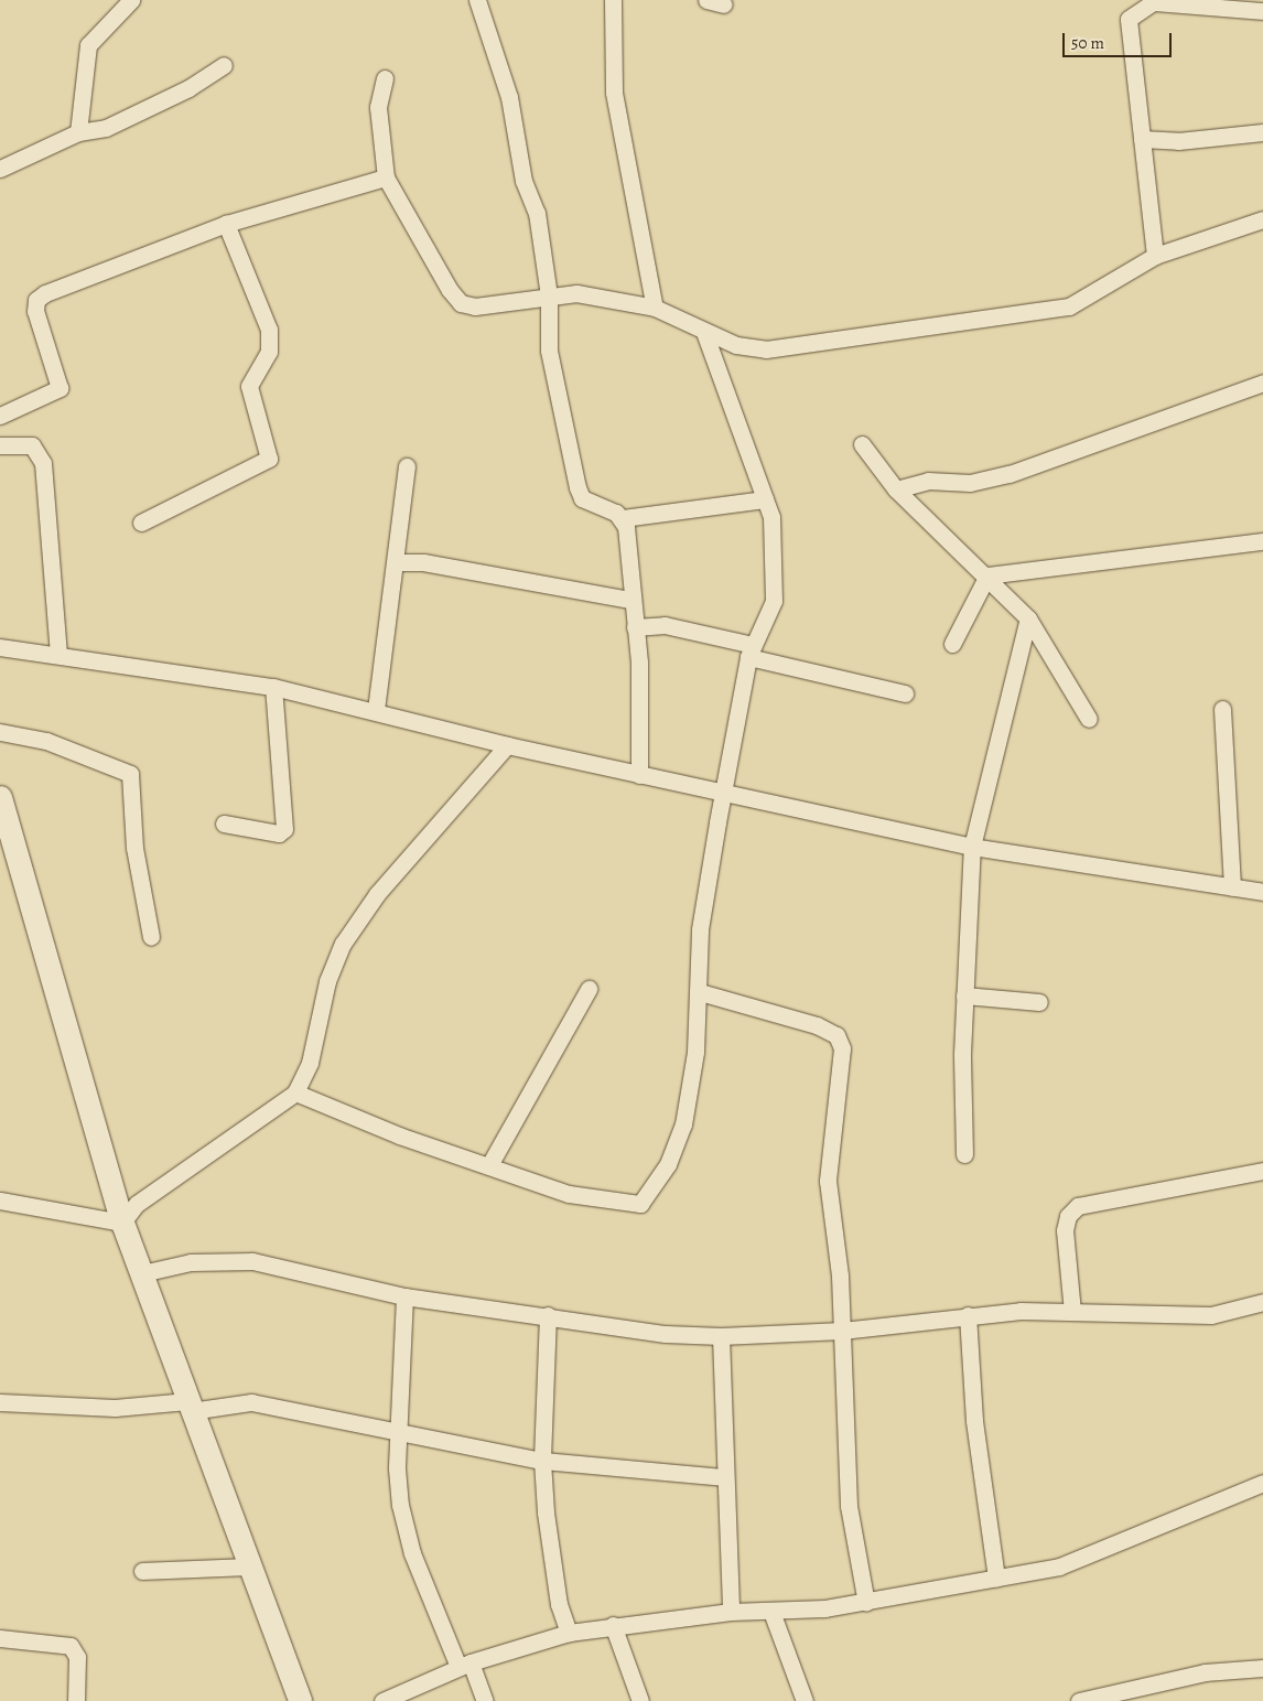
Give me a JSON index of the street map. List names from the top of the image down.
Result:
{
  "scale_bar": "50 m"
}
